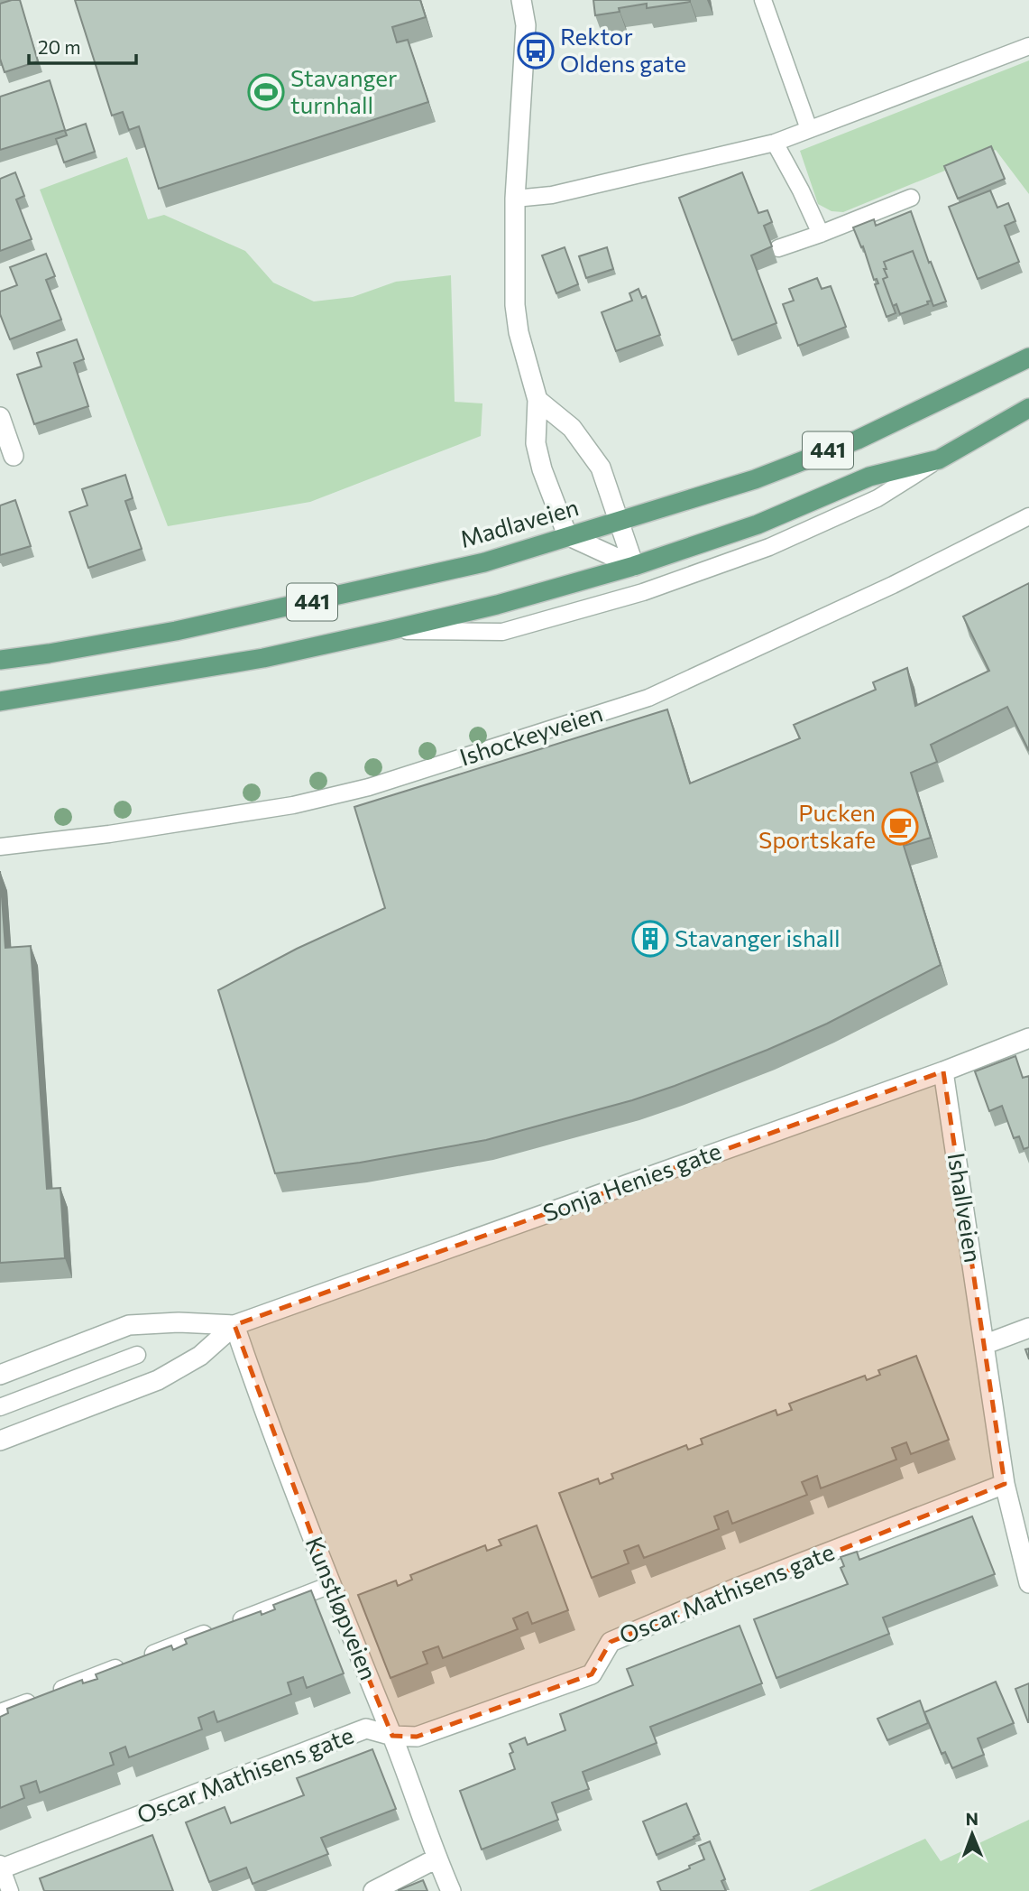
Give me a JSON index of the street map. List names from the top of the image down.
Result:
{
  "streets": {
    "main road": ["441", "Madlaveien"],
    "street": [
      "Sonja Henies gate",
      "Ishallveien",
      "Oscar Mathisens gate",
      "Kunstløpveien"
    ],
    "lane": ["Ishockeyveien"]
  },
  "crossings": [
    ["Sonja Henies gate", "Ishallveien"],
    ["Sonja Henies gate", "Kunstløpveien"],
    ["Ishallveien", "Oscar Mathisens gate"],
    ["Oscar Mathisens gate", "Kunstløpveien"]
  ],
  "places": {
    "bus stop": ["Rektor Oldens gate"],
    "sports": ["Stavanger turnhall"],
    "cafe": ["Pucken Sportskafe"],
    "building": ["Stavanger ishall"]
  },
  "scale_bar": "20 m",
  "north": "top"
}
